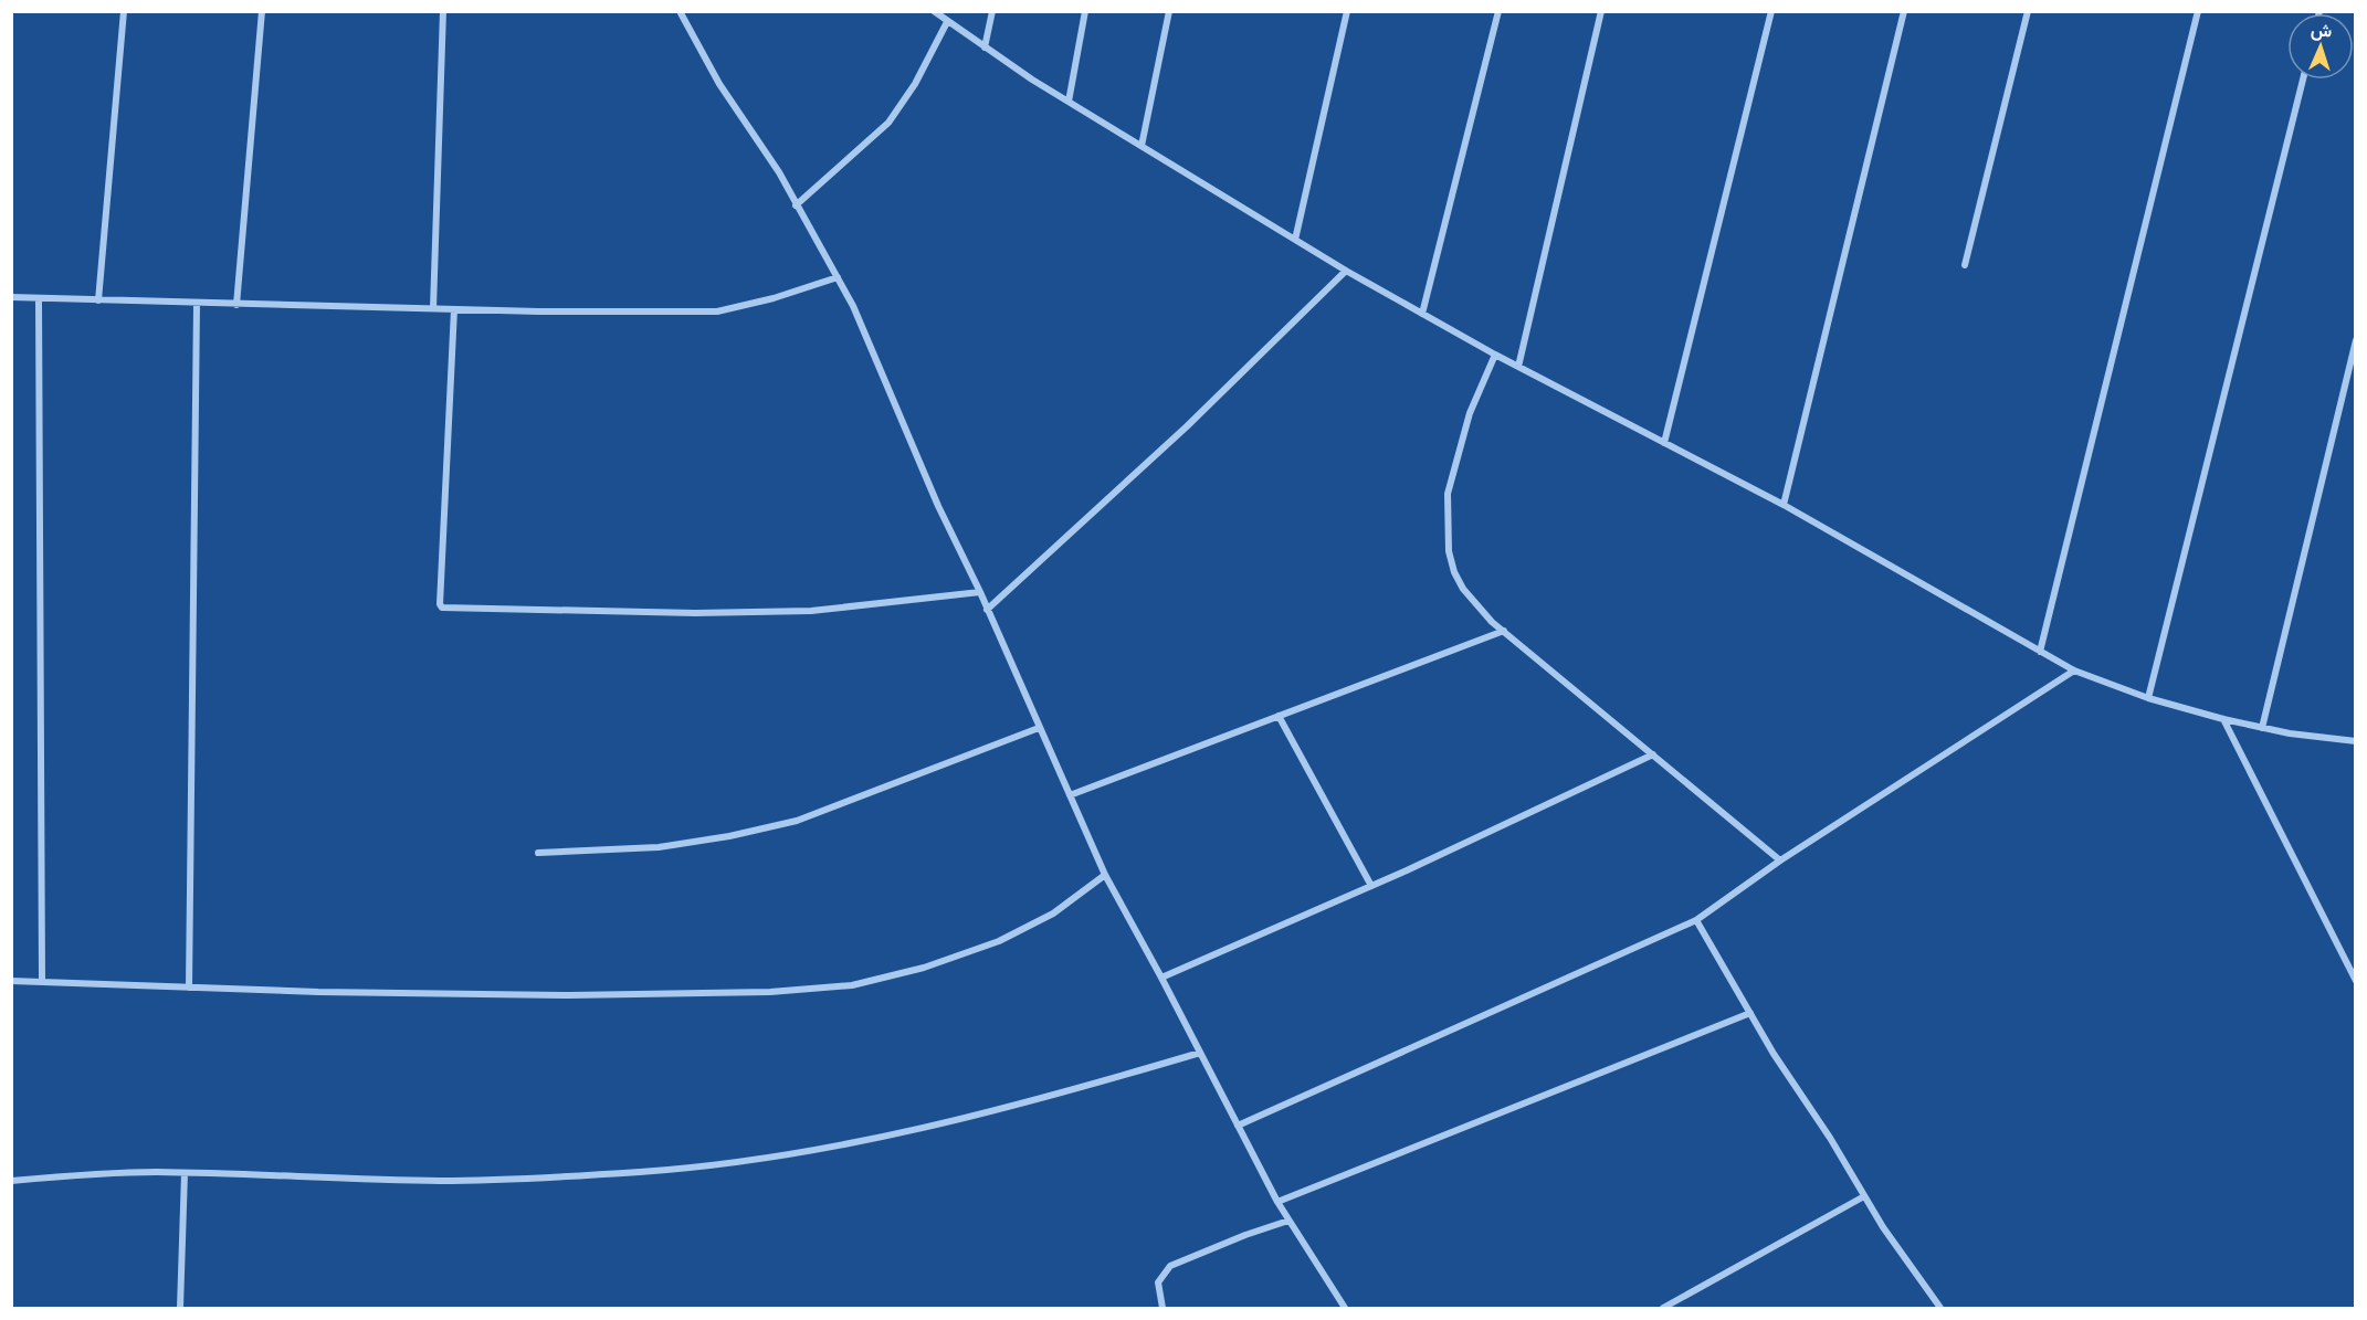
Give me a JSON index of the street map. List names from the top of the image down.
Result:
{
  "north": "top"
}
